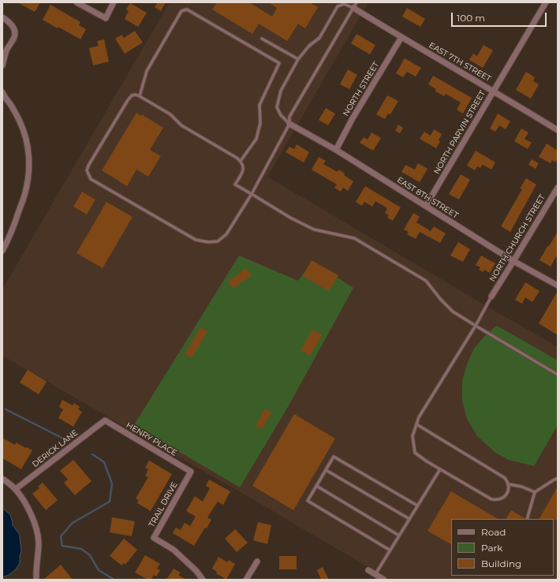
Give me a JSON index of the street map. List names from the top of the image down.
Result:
{
  "streets": {
    "street": [
      "EAST 7TH STREET",
      "NORTH STREET",
      "NORTH PARVIN STREET",
      "EAST 8TH STREET",
      "NORTH CHURCH STREET",
      "HENRY PLACE",
      "DERICK LANE",
      "TRAIL DRIVE"
    ]
  },
  "crossings": [
    ["EAST 7TH STREET", "NORTH STREET"],
    ["EAST 7TH STREET", "NORTH PARVIN STREET"],
    ["NORTH STREET", "EAST 8TH STREET"],
    ["NORTH PARVIN STREET", "EAST 8TH STREET"],
    ["EAST 8TH STREET", "NORTH CHURCH STREET"],
    ["HENRY PLACE", "DERICK LANE"],
    ["HENRY PLACE", "TRAIL DRIVE"]
  ],
  "legend": ["Road", "Park", "Building"],
  "scale_bar": "100 m"
}
